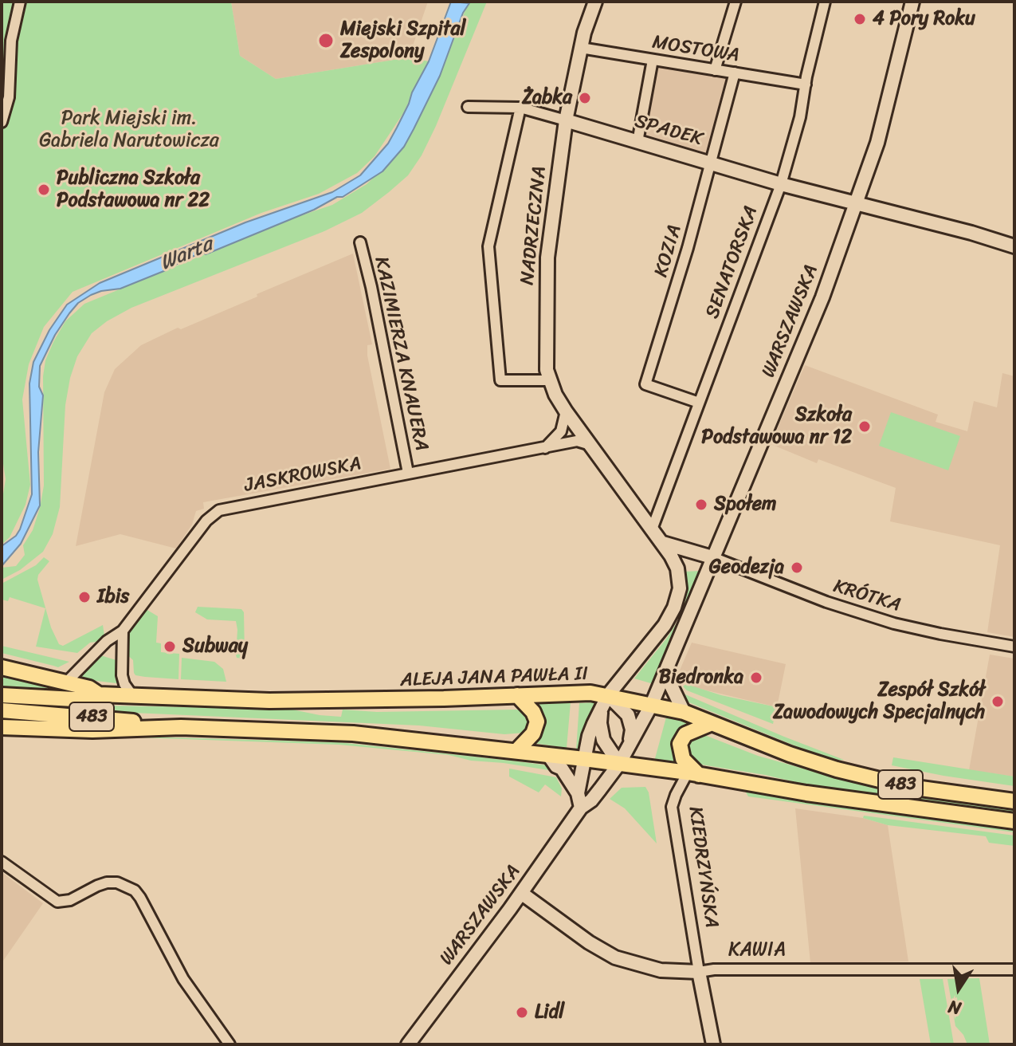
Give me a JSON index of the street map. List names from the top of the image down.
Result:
{
  "streets": {
    "main road": ["ALEJA JANA PAWŁA II", "483"],
    "street": [
      "MOSTOWA",
      "SPADEK",
      "NADRZECZNA",
      "KOZIA",
      "SENATORSKA",
      "WARSZAWSKA",
      "KAZIMIERZA KNAUERA",
      "JASKROWSKA",
      "KRÓTKA",
      "KIEDRZYŃSKA",
      "KAWIA"
    ]
  },
  "crossings": [
    ["MOSTOWA", "NADRZECZNA"],
    ["MOSTOWA", "KOZIA"],
    ["MOSTOWA", "SENATORSKA"],
    ["SPADEK", "NADRZECZNA"],
    ["SPADEK", "KOZIA"],
    ["SPADEK", "SENATORSKA"],
    ["SPADEK", "WARSZAWSKA"],
    ["NADRZECZNA", "SENATORSKA"],
    ["NADRZECZNA", "JASKROWSKA"],
    ["NADRZECZNA", "ALEJA JANA PAWŁA II"],
    ["KOZIA", "SENATORSKA"],
    ["WARSZAWSKA", "KRÓTKA"],
    ["WARSZAWSKA", "ALEJA JANA PAWŁA II"],
    ["WARSZAWSKA", "483"],
    ["WARSZAWSKA", "KAWIA"],
    ["KAZIMIERZA KNAUERA", "JASKROWSKA"],
    ["JASKROWSKA", "ALEJA JANA PAWŁA II"],
    ["483", "KIEDRZYŃSKA"],
    ["KIEDRZYŃSKA", "KAWIA"]
  ],
  "water": ["Warta"],
  "parks": ["Park Miejski im. Gabriela Narutowicza"],
  "places": [
    "4 Pory Roku",
    "Miejski Szpital Zespolony",
    "Żabka",
    "Publiczna Szkoła Podstawowa nr 22",
    "Szkoła Podstawowa nr 12",
    "Społem",
    "Geodezja",
    "Ibis",
    "Subway",
    "Biedronka",
    "Zespół Szkół Zawodowych Specjalnych",
    "Lidl"
  ],
  "north": "bottom"
}
